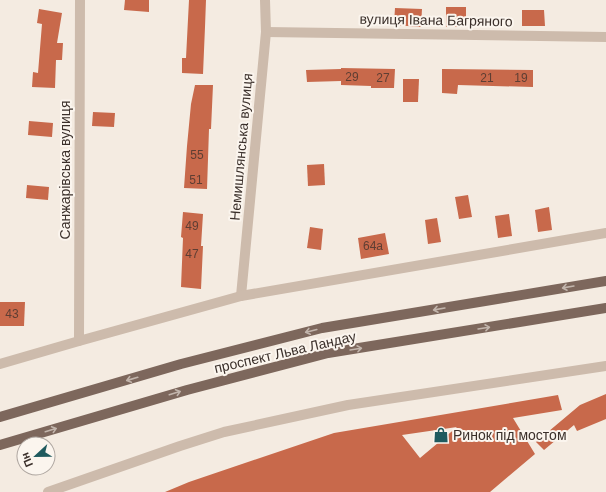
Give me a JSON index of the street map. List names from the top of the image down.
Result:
{
  "streets": {
    "main road": ["проспект Льва Ландау"],
    "street": ["вулиця Івана Багряного", "Немишлянська вулиця", "Санжарівська вулиця"]
  },
  "crossings": [
    ["вулиця Івана Багряного", "Немишлянська вулиця"]
  ],
  "places": {
    "shop": ["Ринок під мостом"]
  },
  "house_numbers": [
    "29",
    "27",
    "21",
    "19",
    "55",
    "51",
    "49",
    "64а",
    "47",
    "43"
  ],
  "north": "left"
}
